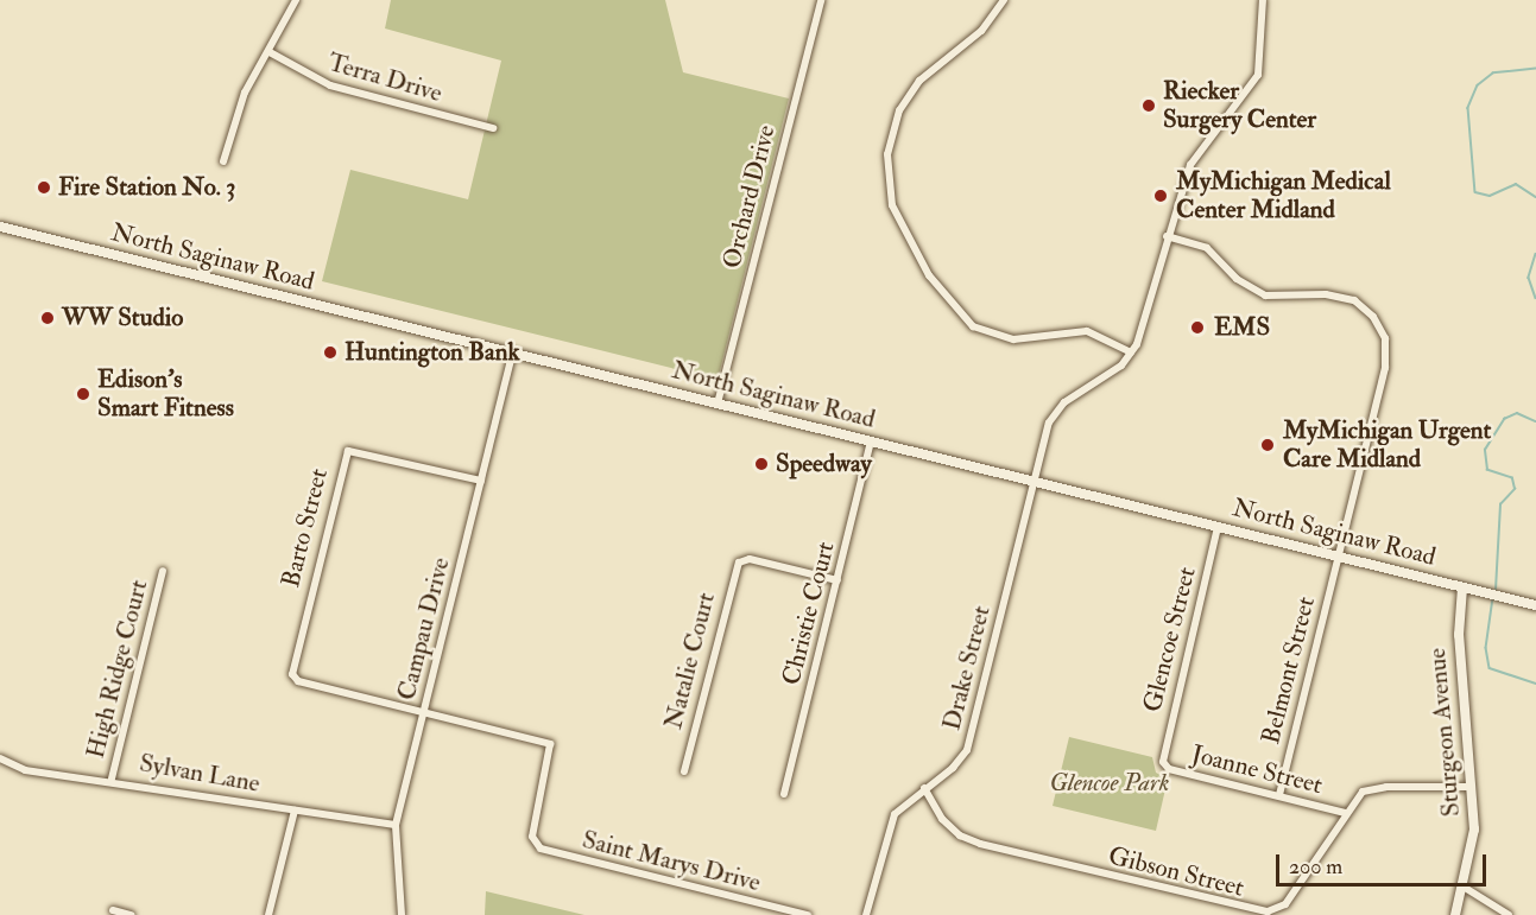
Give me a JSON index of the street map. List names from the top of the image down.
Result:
{
  "streets": {
    "main road": ["North Saginaw Road", "Sturgeon Avenue"],
    "street": [
      "Terra Drive",
      "Orchard Drive",
      "Barto Street",
      "Christie Court",
      "Campau Drive",
      "Glencoe Street",
      "Natalie Court",
      "Drake Street",
      "High Ridge Court",
      "Belmont Street",
      "Joanne Street",
      "Sylvan Lane",
      "Saint Marys Drive",
      "Gibson Street"
    ]
  },
  "crossings": [
    ["Orchard Drive", "North Saginaw Road"],
    ["North Saginaw Road", "Christie Court"],
    ["North Saginaw Road", "Campau Drive"],
    ["North Saginaw Road", "Glencoe Street"],
    ["North Saginaw Road", "Drake Street"],
    ["North Saginaw Road", "Belmont Street"],
    ["North Saginaw Road", "Sturgeon Avenue"],
    ["Barto Street", "Campau Drive"],
    ["Barto Street", "Saint Marys Drive"],
    ["Christie Court", "Natalie Court"],
    ["Campau Drive", "Sylvan Lane"],
    ["Campau Drive", "Saint Marys Drive"],
    ["Glencoe Street", "Joanne Street"],
    ["Drake Street", "Gibson Street"],
    ["High Ridge Court", "Sylvan Lane"],
    ["Belmont Street", "Joanne Street"],
    ["Sturgeon Avenue", "Gibson Street"],
    ["Joanne Street", "Gibson Street"]
  ],
  "parks": ["Glencoe Park"],
  "places": [
    "Riecker Surgery Center",
    "Fire Station No. 3",
    "MyMichigan Medical Center Midland",
    "WW Studio",
    "EMS",
    "Huntington Bank",
    "Edison's Smart Fitness",
    "MyMichigan Urgent Care Midland",
    "Speedway"
  ],
  "scale_bar": "200 m"
}
